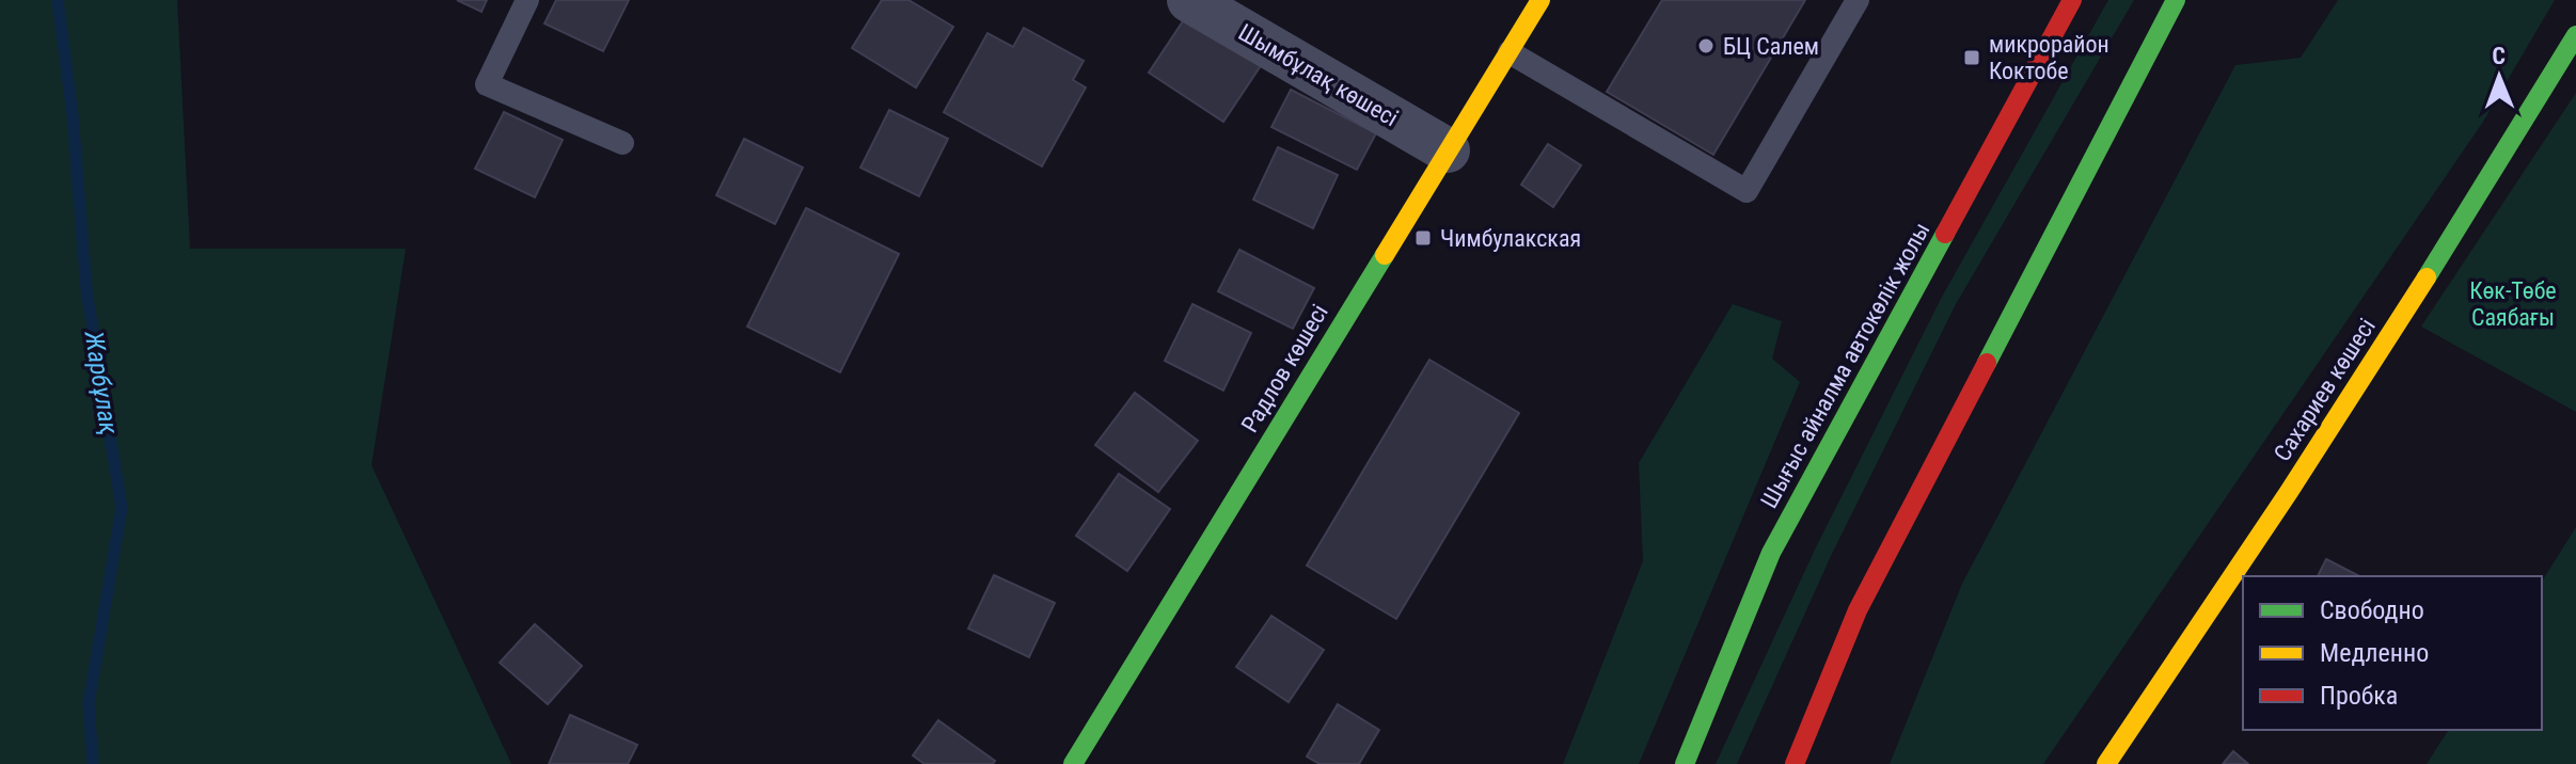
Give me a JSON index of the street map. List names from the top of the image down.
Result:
{
  "streets": {
    "street": [
      "Шымбұлақ көшесі",
      "Шығыс айналма автокөлік жолы",
      "Радлов көшесі",
      "Сахариев көшесі"
    ]
  },
  "crossings": [
    ["Шымбұлақ көшесі", "Радлов көшесі"]
  ],
  "water": ["Жарбұлақ"],
  "parks": ["Көк-Төбе Саябағы"],
  "places": {
    "other": ["БЦ Салем"],
    "transit": ["микрорайон Коктобе", "Чимбулакская"]
  },
  "legend": ["Свободно", "Медленно", "Пробка"],
  "north": "top"
}
